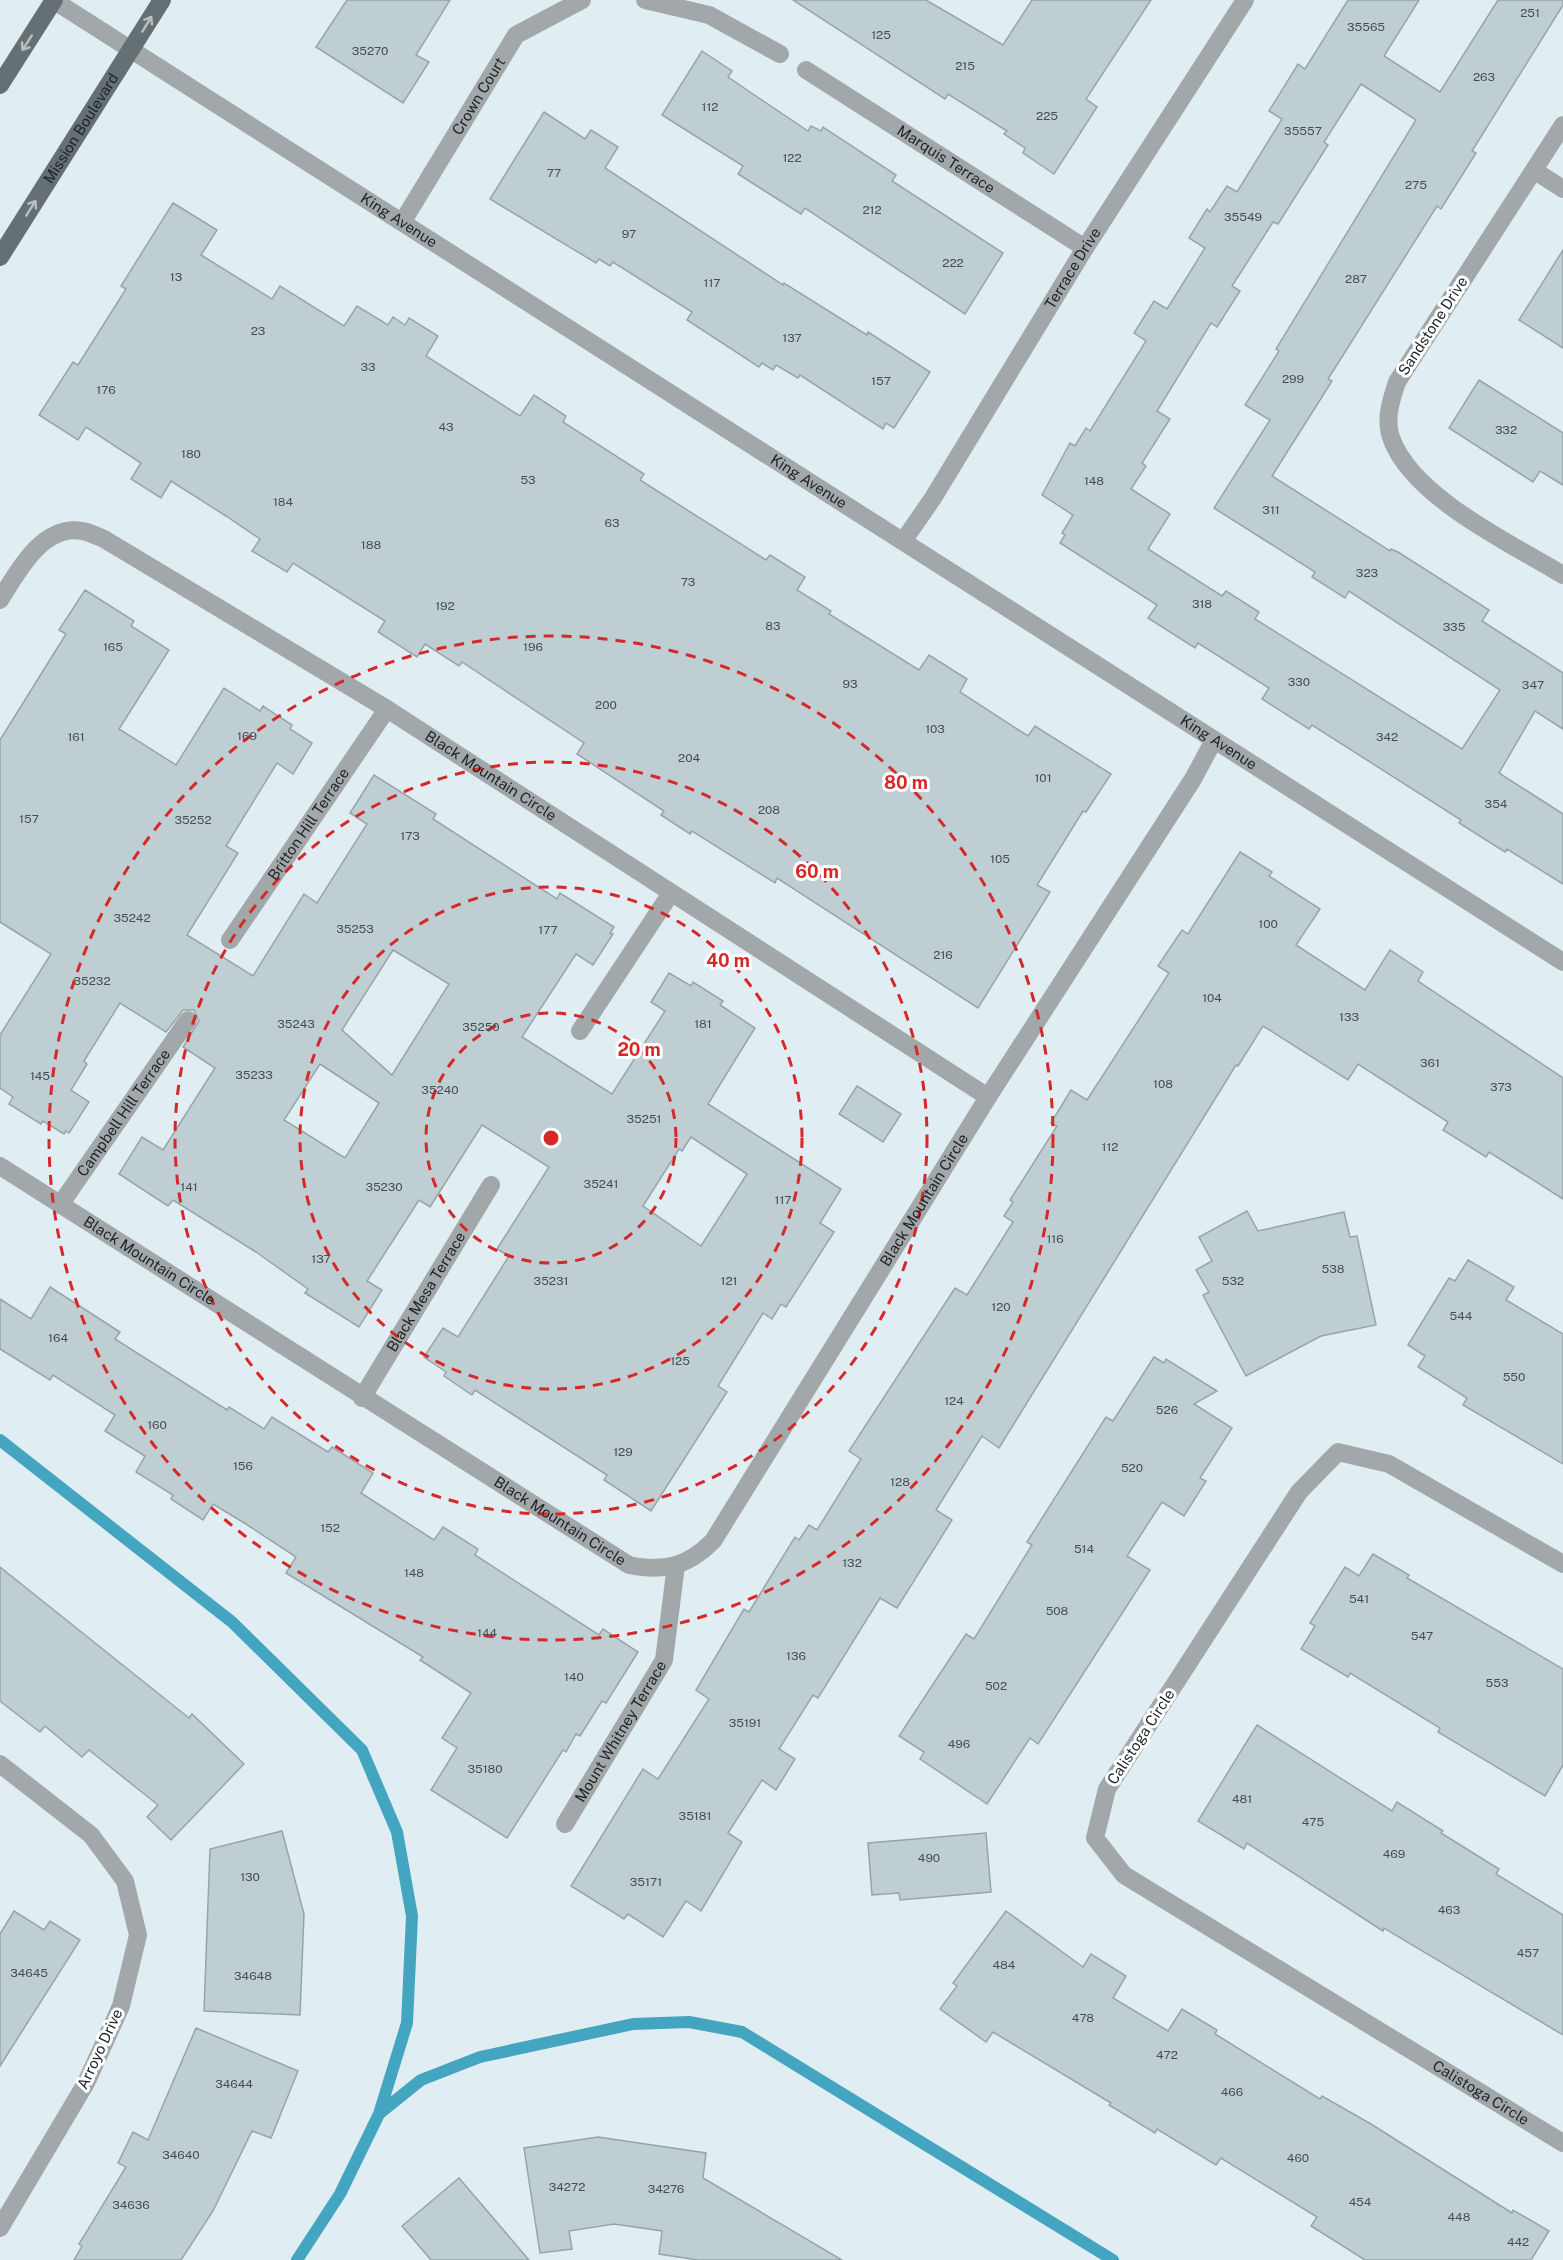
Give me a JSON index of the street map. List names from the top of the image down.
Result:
{
  "streets": {
    "main road": ["Mission Boulevard"],
    "street": [
      "Crown Court",
      "Marquis Terrace",
      "King Avenue",
      "Terrace Drive",
      "Sandstone Drive",
      "Black Mountain Circle",
      "Britton Hill Terrace",
      "Campbell Hill Terrace",
      "Black Mesa Terrace",
      "Mount Whitney Terrace",
      "Calistoga Circle",
      "Arroyo Drive"
    ]
  },
  "crossings": [
    ["Crown Court", "King Avenue"],
    ["Mission Boulevard", "King Avenue"],
    ["Marquis Terrace", "Terrace Drive"],
    ["King Avenue", "Terrace Drive"],
    ["King Avenue", "Black Mountain Circle"],
    ["Black Mountain Circle", "Britton Hill Terrace"],
    ["Black Mountain Circle", "Campbell Hill Terrace"],
    ["Black Mountain Circle", "Black Mesa Terrace"],
    ["Black Mountain Circle", "Mount Whitney Terrace"]
  ],
  "house_numbers": [
    "251",
    "35565",
    "125",
    "35270",
    "215",
    "263",
    "112",
    "225",
    "35557",
    "122",
    "77",
    "275",
    "212",
    "35549",
    "97",
    "222",
    "13",
    "287",
    "117",
    "23",
    "137",
    "33",
    "299",
    "157",
    "176",
    "43",
    "332",
    "180",
    "53",
    "148",
    "184",
    "311",
    "63",
    "188",
    "323",
    "73",
    "318",
    "192",
    "83",
    "335",
    "165",
    "196",
    "330",
    "93",
    "347",
    "200",
    "103",
    "169",
    "161",
    "342",
    "204",
    "101",
    "354",
    "208",
    "157",
    "35252",
    "173",
    "105",
    "35242",
    "100",
    "35253",
    "177",
    "216",
    "35232",
    "104",
    "133",
    "35243",
    "181",
    "35250",
    "361",
    "35233",
    "145",
    "108",
    "373",
    "35240",
    "35251",
    "112",
    "35241",
    "141",
    "35230",
    "117",
    "116",
    "137",
    "538",
    "35231",
    "121",
    "532",
    "120",
    "544",
    "164",
    "125",
    "550",
    "124",
    "526",
    "160",
    "129",
    "156",
    "520",
    "128",
    "152",
    "514",
    "132",
    "148",
    "541",
    "508",
    "144",
    "547",
    "136",
    "140",
    "553",
    "502",
    "35191",
    "496",
    "35180",
    "481",
    "35181",
    "475",
    "469",
    "490",
    "130",
    "35171",
    "463",
    "457",
    "484",
    "34645",
    "34648",
    "478",
    "472",
    "34644",
    "466",
    "34640",
    "460",
    "34272",
    "34276",
    "454",
    "34636",
    "448",
    "442"
  ],
  "rings": [
    "80 m",
    "60 m",
    "40 m",
    "20 m"
  ]
}
